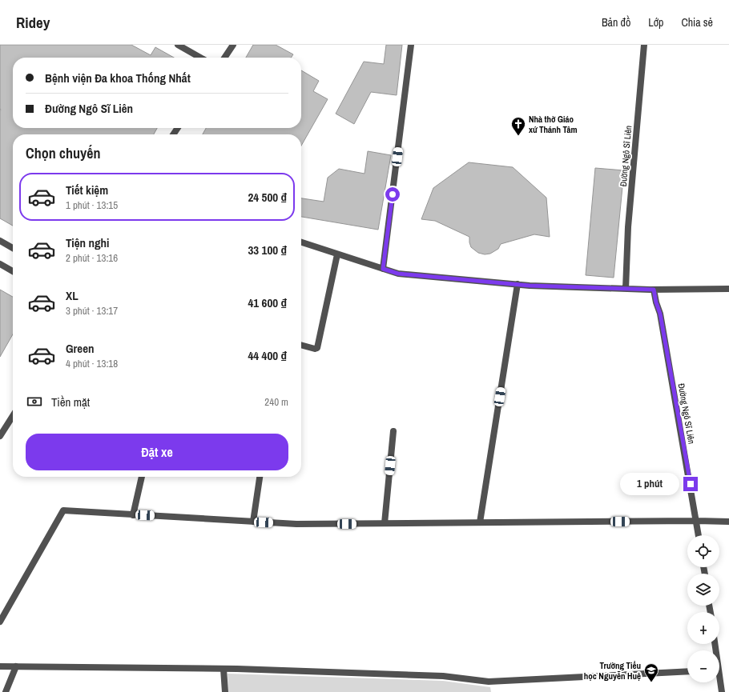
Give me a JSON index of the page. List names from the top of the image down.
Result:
{
  "streets": {
    "street": ["Đường Ngô Sĩ Liên"]
  },
  "places": {
    "church": ["Nhà thờ Giáo xứ Thánh Tâm"],
    "school or university": ["Trường Tiểu học Nguyễn Huệ"]
  },
  "page": {
    "header": "Ridey",
    "nav": ["Bản đồ", "Lớp", "Chia sẻ"],
    "banner": ["Bệnh viện Đa khoa Thống Nhất", "Đường Ngô Sĩ Liên"],
    "heading": "Chọn chuyến",
    "list": [
      {
        "name": "Tiết kiệm",
        "note": "1 phút · 13:15",
        "value": "24 500 ₫"
      },
      {
        "name": "Tiện nghi",
        "note": "2 phút · 13:16",
        "value": "33 100 ₫"
      },
      {
        "name": "XL",
        "note": "3 phút · 13:17",
        "value": "41 600 ₫"
      },
      {
        "name": "Green",
        "note": "4 phút · 13:18",
        "value": "44 400 ₫"
      }
    ],
    "pay": ["Tiền mặt", "240 m"],
    "buttons": "Đặt xe",
    "bubble": "1 phút",
    "map_buttons": ["+", "−"]
  }
}
